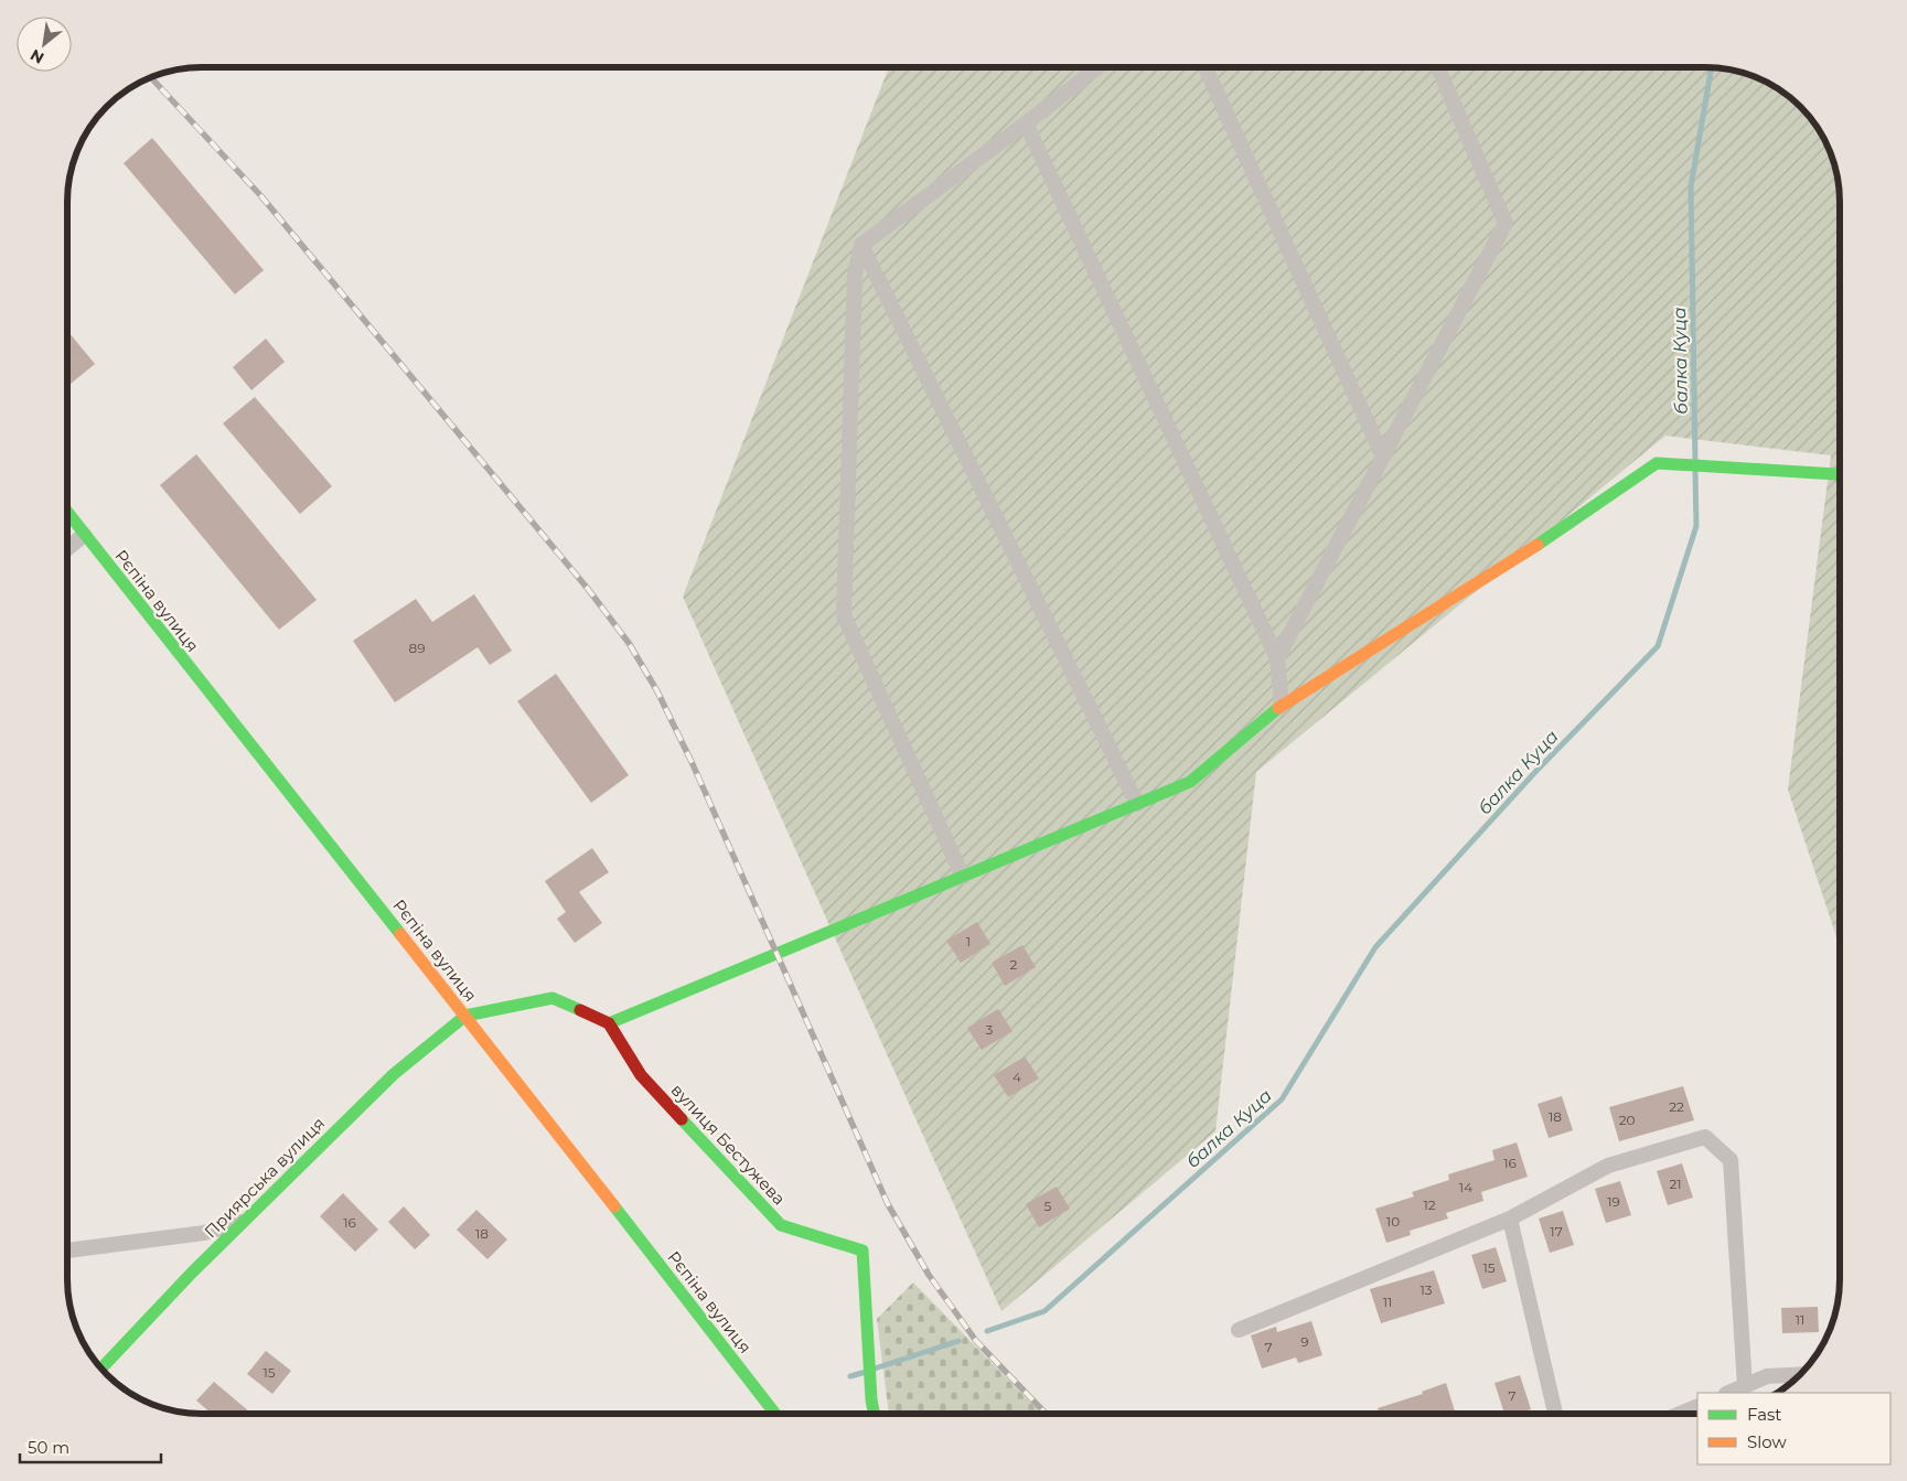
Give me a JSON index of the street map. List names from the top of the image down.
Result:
{
  "streets": {
    "street": ["Рєпіна вулиця", "вулиця Бестужева", "Приярська вулиця"]
  },
  "crossings": [
    ["Рєпіна вулиця", "Приярська вулиця"]
  ],
  "water": ["балка Куца"],
  "house_numbers": [
    "89",
    "1",
    "2",
    "3",
    "4",
    "22",
    "18",
    "20",
    "16",
    "21",
    "14",
    "19",
    "12",
    "5",
    "10",
    "16",
    "17",
    "18",
    "15",
    "13",
    "11",
    "11",
    "9",
    "7",
    "15",
    "7"
  ],
  "legend": ["Fast", "Slow"],
  "scale_bar": "50 m",
  "north": "bottom left"
}
